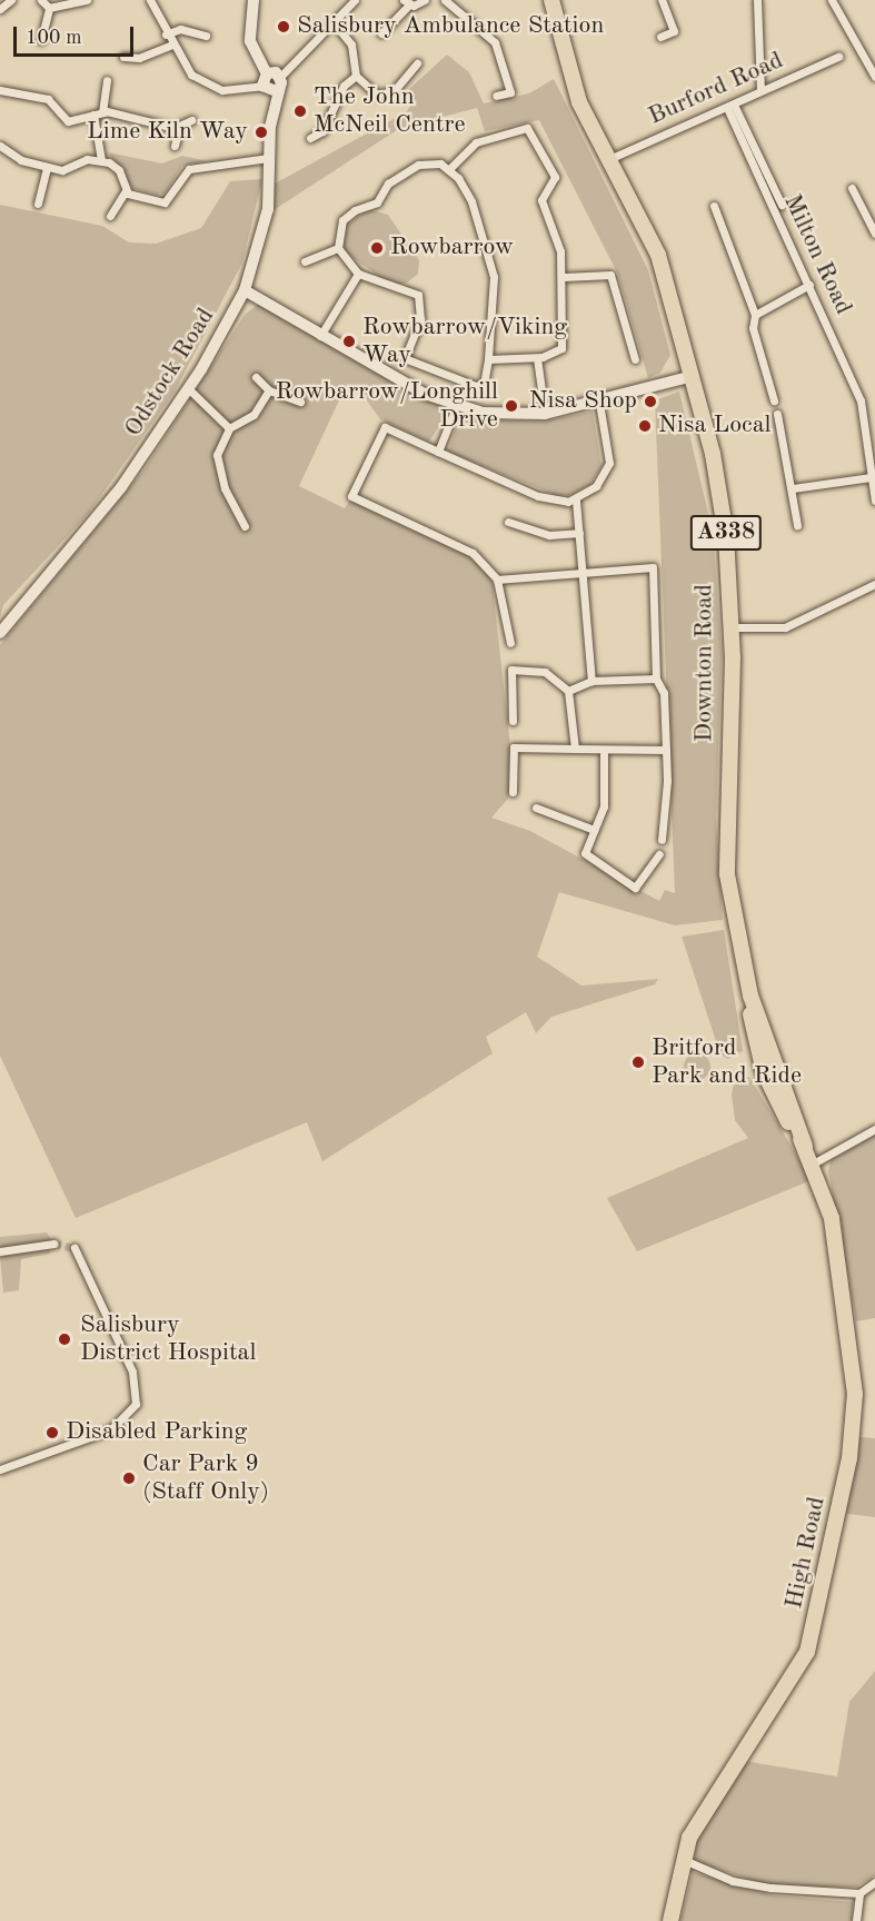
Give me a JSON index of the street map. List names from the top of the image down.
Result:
{
  "streets": {
    "highway": ["A338", "Downton Road", "High Road"],
    "street": ["Burford Road", "Milton Road", "Odstock Road"]
  },
  "crossings": [
    ["Burford Road", "Milton Road"],
    ["Burford Road", "Downton Road"],
    ["Downton Road", "High Road"]
  ],
  "places": [
    "Salisbury Ambulance Station",
    "The John McNeil Centre",
    "Lime Kiln Way",
    "Rowbarrow",
    "Rowbarrow/Viking Way",
    "Nisa Shop",
    "Rowbarrow/Longhill Drive",
    "Nisa Local",
    "Britford Park and Ride",
    "Salisbury District Hospital",
    "Disabled Parking",
    "Car Park 9 (Staff Only)"
  ],
  "scale_bar": "100 m"
}
